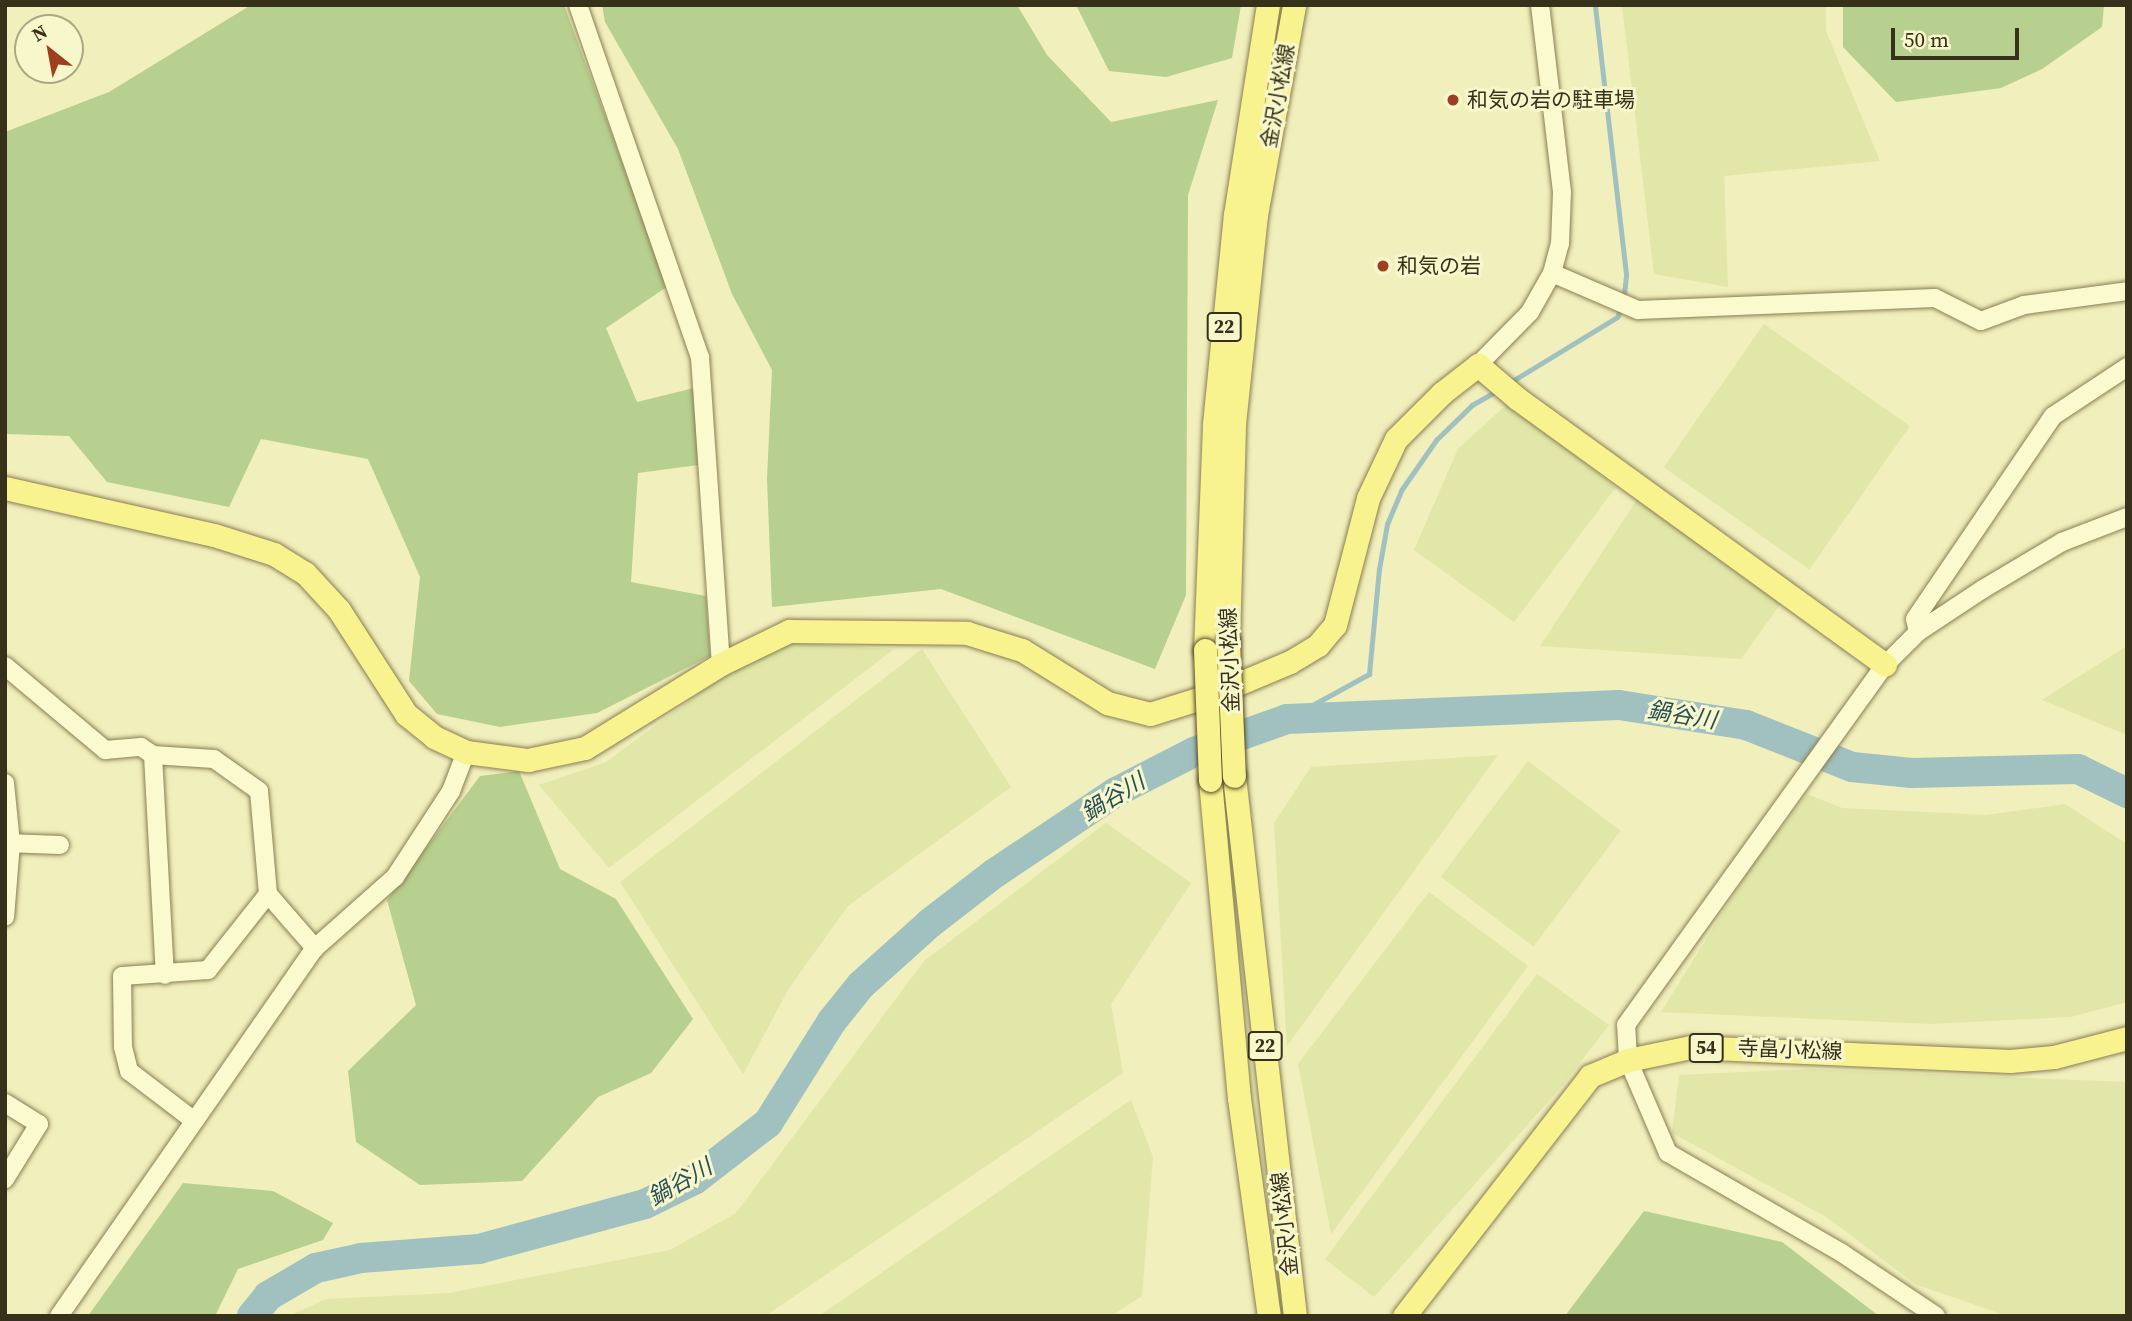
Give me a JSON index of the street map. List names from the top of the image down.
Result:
{
  "streets": {
    "main road": [
      "金沢小松線",
      "22",
      "54",
      "寺畠小松線"
    ]
  },
  "water": ["鍋谷川"],
  "places": ["和気の岩の駐車場", "和気の岩"],
  "scale_bar": "50 m",
  "north": "top left"
}
